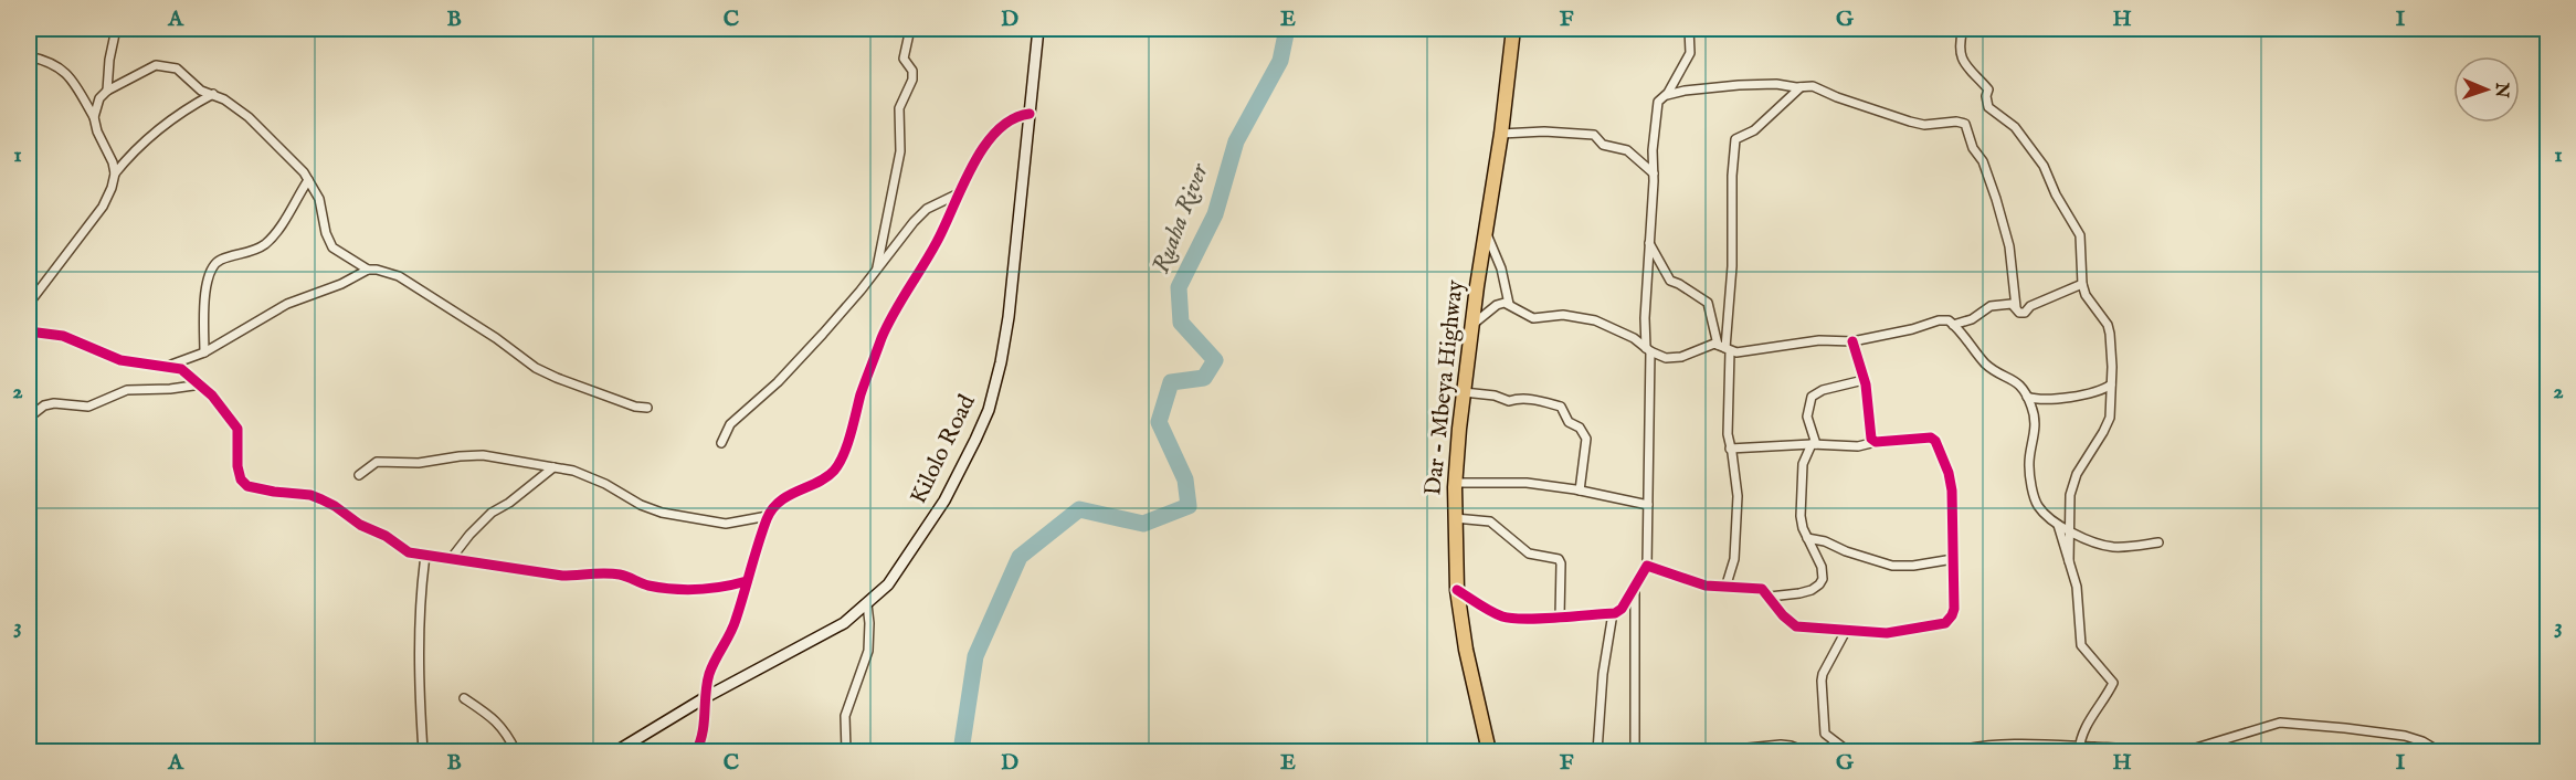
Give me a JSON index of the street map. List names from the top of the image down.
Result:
{
  "streets": {
    "highway": ["Dar - Mbeya Highway"],
    "main road": ["Kilolo Road"]
  },
  "water": ["Ruaha River"],
  "north": "right",
  "grid": {
    "columns": [
      "A",
      "B",
      "C",
      "D",
      "E",
      "F",
      "G",
      "H",
      "I"
    ],
    "rows": ["1", "2", "3"]
  }
}
